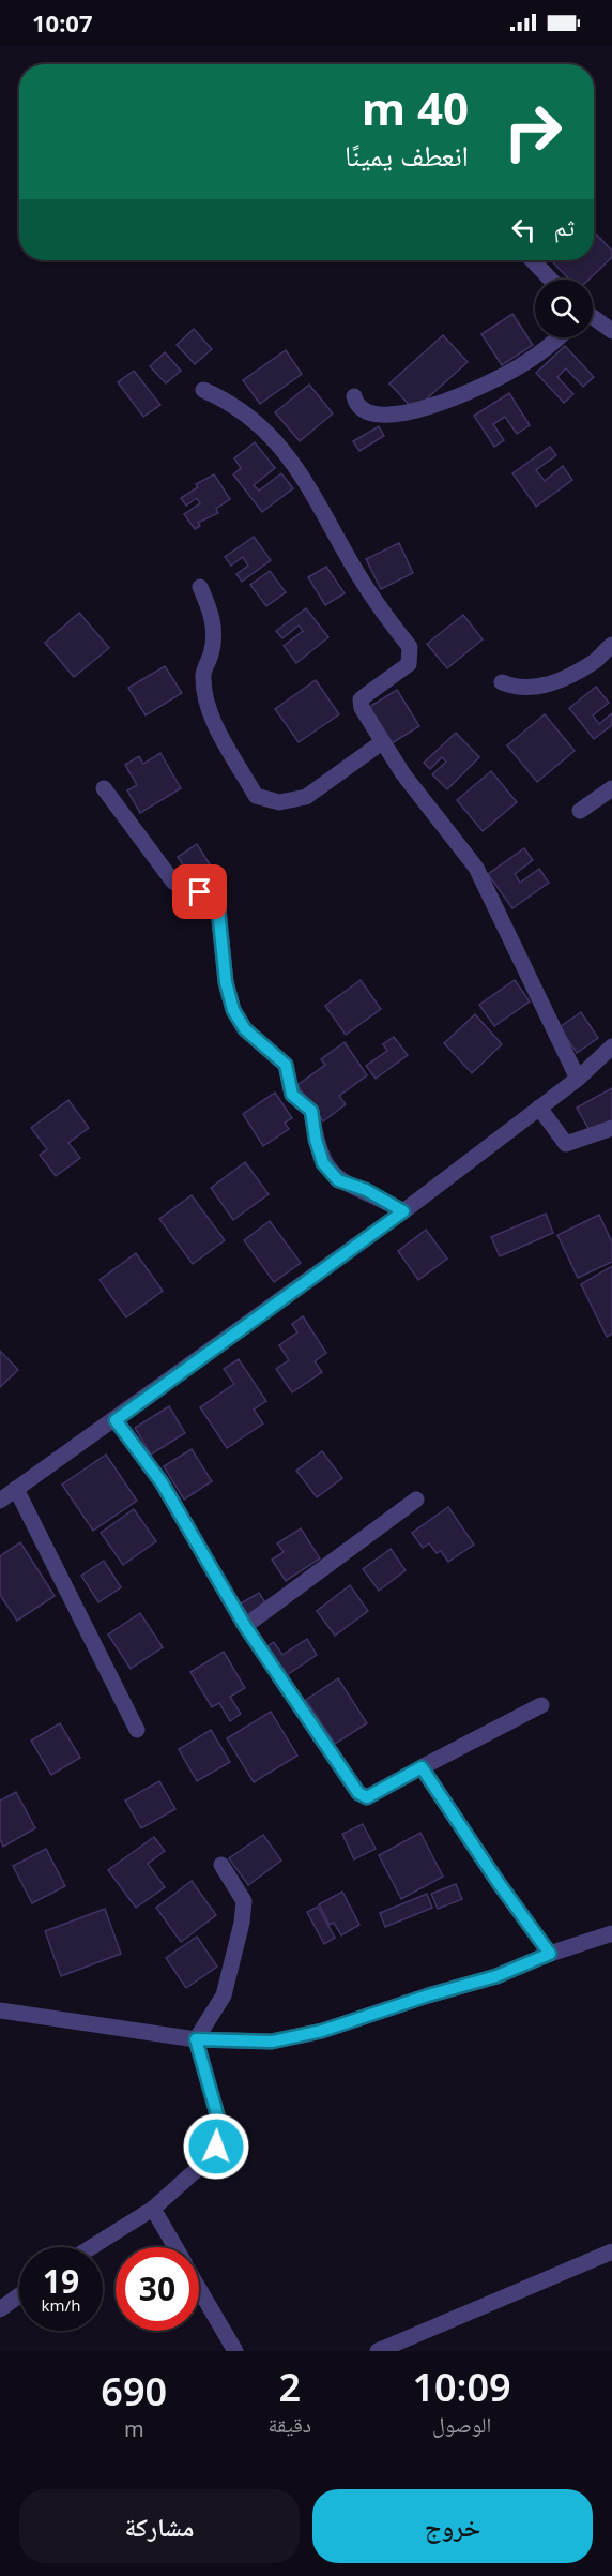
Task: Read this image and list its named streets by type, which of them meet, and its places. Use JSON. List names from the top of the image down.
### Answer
{
  "page": {
    "status": "10:07",
    "turn": ["40 m", "انعطف يمينًا"],
    "then": "ثم",
    "speed": "19 km/h",
    "limit": "30",
    "eta": [
      "10:09",
      "الوصول",
      "2",
      "دقيقة",
      "690",
      "m"
    ],
    "buttons": ["خروج", "مشاركة"]
  }
}
